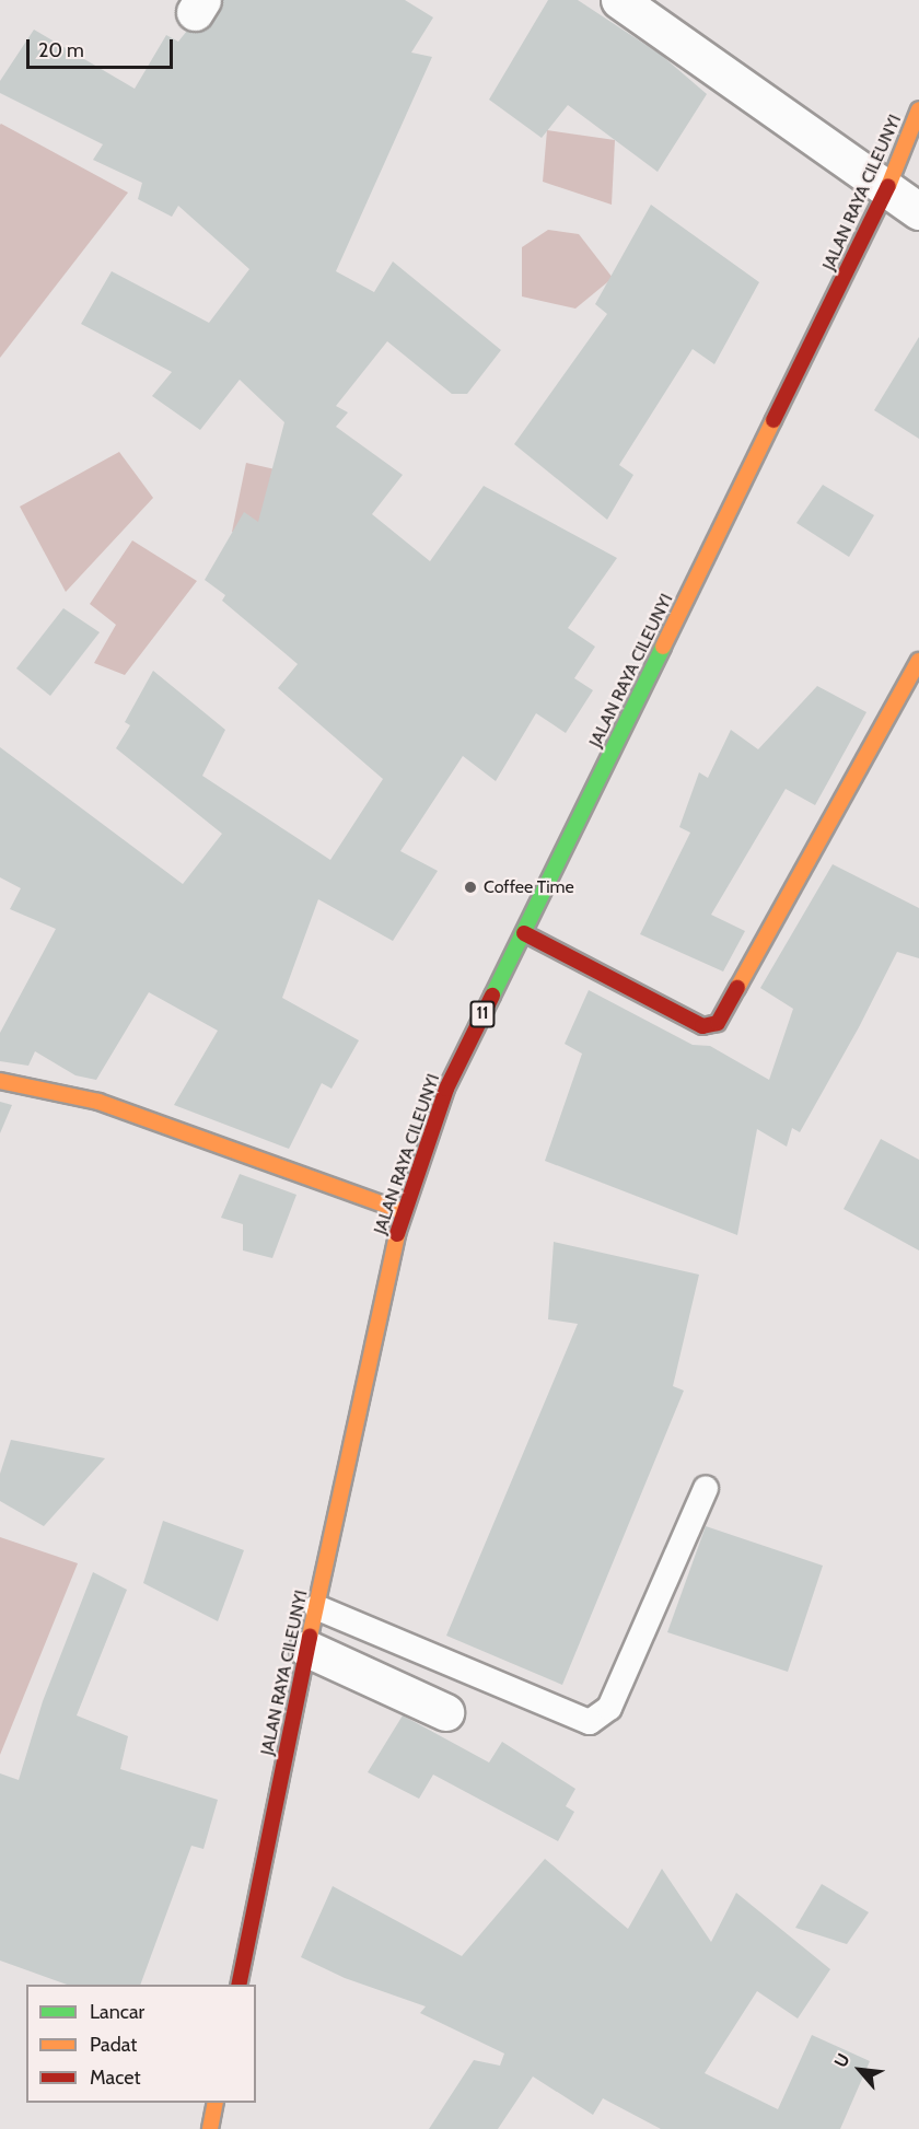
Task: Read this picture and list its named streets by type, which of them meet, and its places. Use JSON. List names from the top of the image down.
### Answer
{
  "streets": {
    "main road": ["JALAN RAYA CILEUNYI", "11"]
  },
  "places": ["Coffee Time"],
  "legend": ["Lancar", "Padat", "Macet"],
  "scale_bar": "20 m",
  "north": "top left"
}
